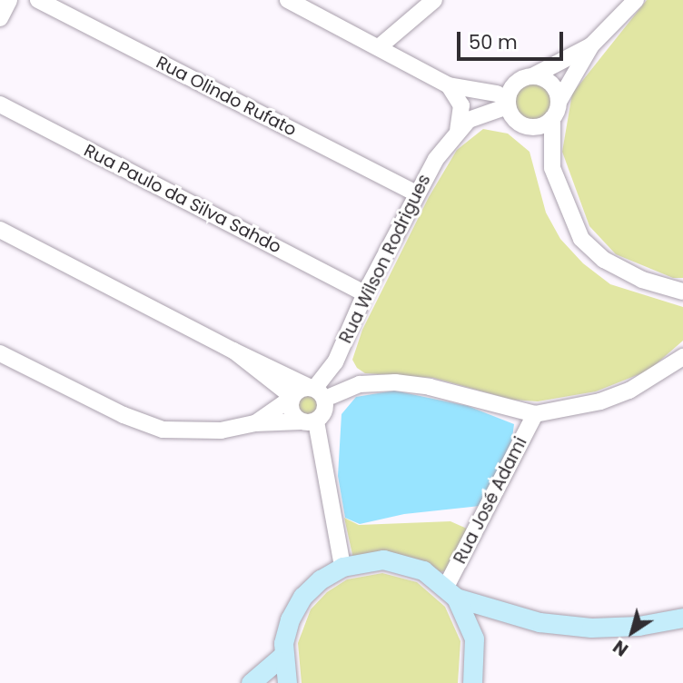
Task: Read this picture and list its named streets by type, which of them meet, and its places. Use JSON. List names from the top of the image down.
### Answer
{
  "streets": {
    "street": [
      "Rua Olindo Rufato",
      "Rua Paulo da Silva Sahdo",
      "Rua Wilson Rodrigues",
      "Rua José Adami"
    ]
  },
  "crossings": [
    ["Rua Olindo Rufato", "Rua Wilson Rodrigues"],
    ["Rua Paulo da Silva Sahdo", "Rua Wilson Rodrigues"]
  ],
  "scale_bar": "50 m",
  "north": "bottom left"
}
